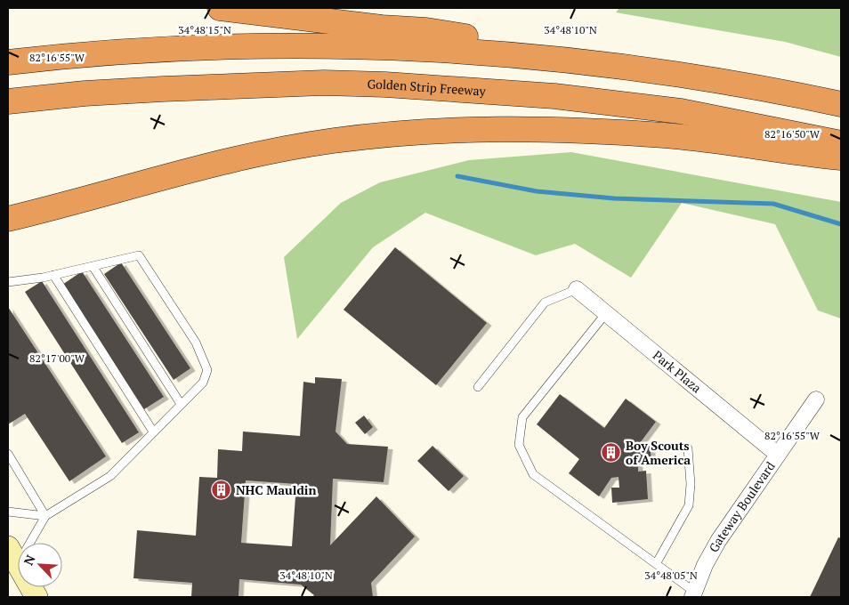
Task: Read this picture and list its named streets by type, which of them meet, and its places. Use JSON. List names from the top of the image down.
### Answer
{
  "streets": {
    "highway": ["Golden Strip Freeway"],
    "street": ["Park Plaza", "Gateway Boulevard"]
  },
  "crossings": [
    ["Park Plaza", "Gateway Boulevard"]
  ],
  "places": {
    "building": ["Boy Scouts of America", "NHC Mauldin"]
  },
  "north": "top left",
  "coordinates": [
    "34°48'15\"N",
    "34°48'10\"N",
    "82°16'55\"W",
    "82°16'50\"W",
    "82°17'00\"W",
    "34°48'05\"N"
  ]
}
